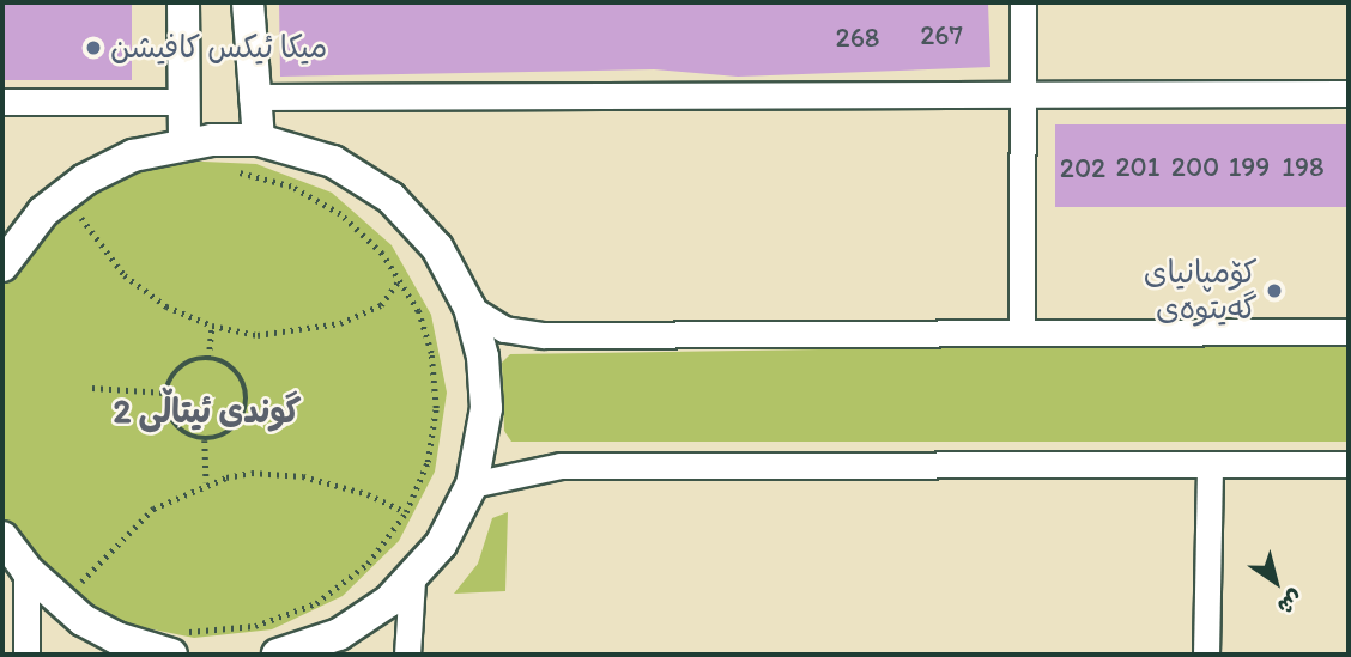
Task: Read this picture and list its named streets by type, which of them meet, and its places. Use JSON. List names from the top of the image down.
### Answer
{
  "districts": ["گوندی ئیتاڵی 2"],
  "places": ["میکا ئیکس کافیشن", "کۆمپانیای گەیتوەی"],
  "house_numbers": [
    "267",
    "268",
    "201",
    "200",
    "199",
    "198",
    "202"
  ],
  "north": "bottom right"
}
